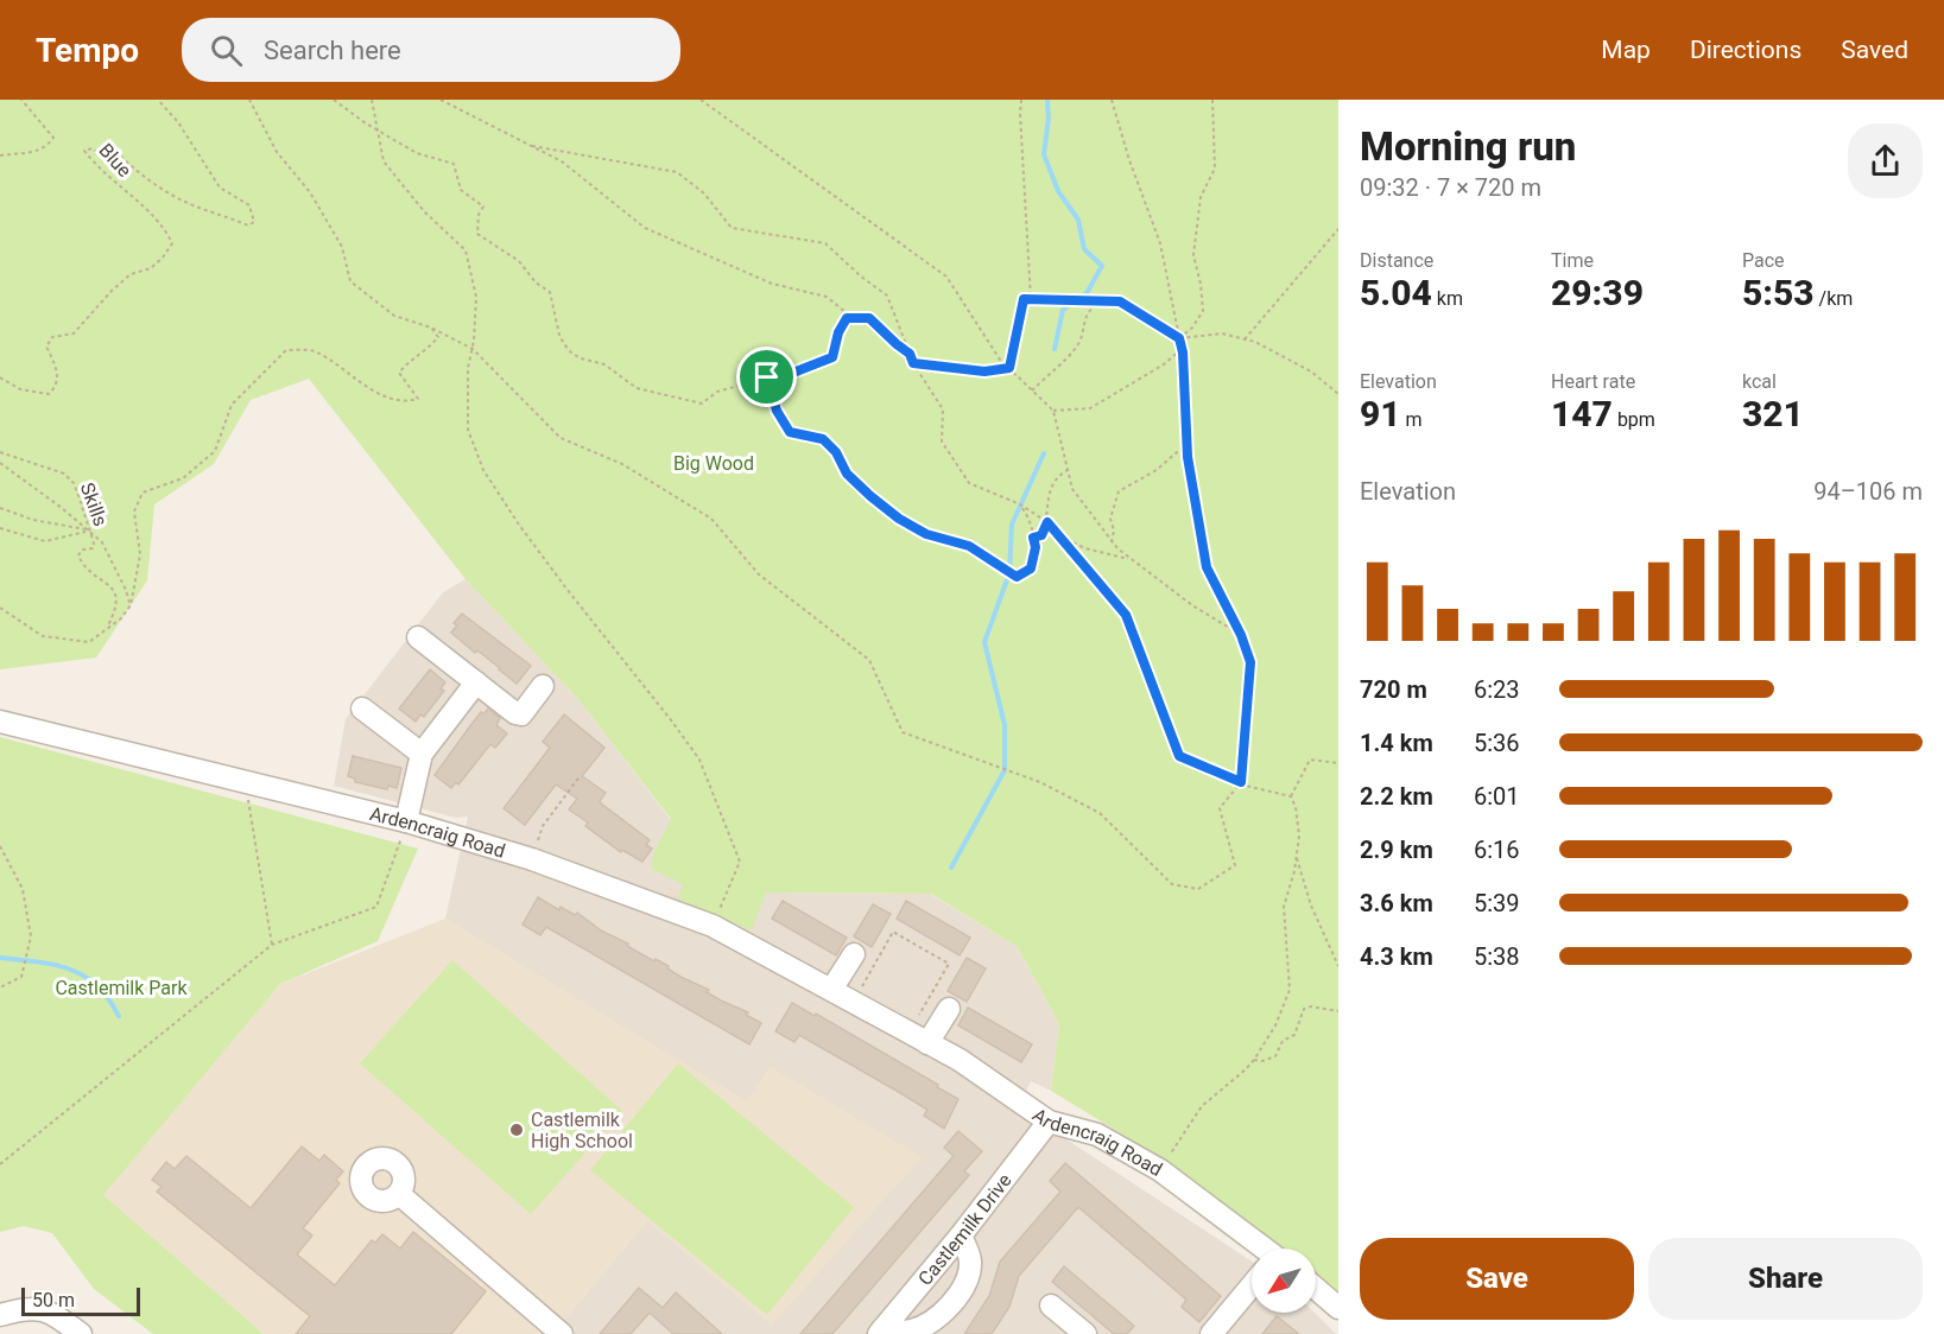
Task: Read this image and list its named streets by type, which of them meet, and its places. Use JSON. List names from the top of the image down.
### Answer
{
  "streets": {
    "street": ["Ardencraig Road", "Castlemilk Drive"],
    "path": ["Blue", "Skills"]
  },
  "crossings": [
    ["Ardencraig Road", "Castlemilk Drive"]
  ],
  "parks": ["Big Wood", "Castlemilk Park"],
  "places": ["Castlemilk High School"],
  "scale_bar": "50 m",
  "north": "bottom left",
  "page": {
    "header": "Tempo",
    "search": "Search here",
    "nav": ["Map", "Directions", "Saved"],
    "heading": ["Morning run", "09:32 · 7 × 720 m"],
    "stats": [
      ["Distance", "5.04 km"],
      ["Time", "29:39"],
      ["Pace", "5:53 /km"],
      ["Elevation", "91 m"],
      ["Heart rate", "147 bpm"],
      ["kcal", "321"]
    ],
    "chart": ["Elevation", "94–106 m"],
    "list": [
      {
        "name": "720 m",
        "note": "6:23"
      },
      {
        "name": "1.4 km",
        "note": "5:36"
      },
      {
        "name": "2.2 km",
        "note": "6:01"
      },
      {
        "name": "2.9 km",
        "note": "6:16"
      },
      {
        "name": "3.6 km",
        "note": "5:39"
      },
      {
        "name": "4.3 km",
        "note": "5:38"
      }
    ],
    "buttons": ["Save", "Share"],
    "scale": "50 m"
  }
}
